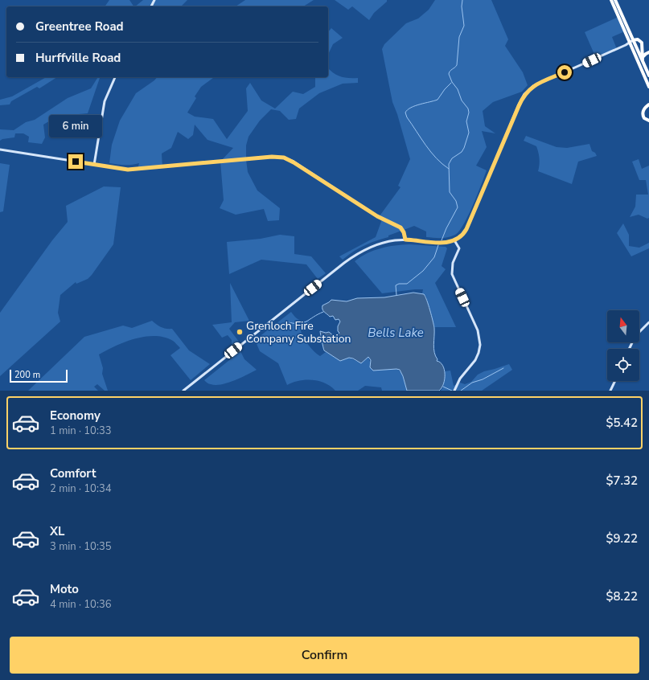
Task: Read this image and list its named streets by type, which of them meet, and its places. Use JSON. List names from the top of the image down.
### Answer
{
  "water": ["Bells Lake"],
  "places": ["Grenloch Fire Company Substation"],
  "scale_bar": "200 m",
  "north": "top",
  "page": {
    "banner": ["Greentree Road", "Hurffville Road"],
    "bubble": "6 min",
    "scale": "200 m",
    "list": [
      {
        "name": "Economy",
        "note": "1 min · 10:33",
        "value": "$5.42"
      },
      {
        "name": "Comfort",
        "note": "2 min · 10:34",
        "value": "$7.32"
      },
      {
        "name": "XL",
        "note": "3 min · 10:35",
        "value": "$9.22"
      },
      {
        "name": "Moto",
        "note": "4 min · 10:36",
        "value": "$8.22"
      }
    ],
    "buttons": "Confirm"
  }
}
